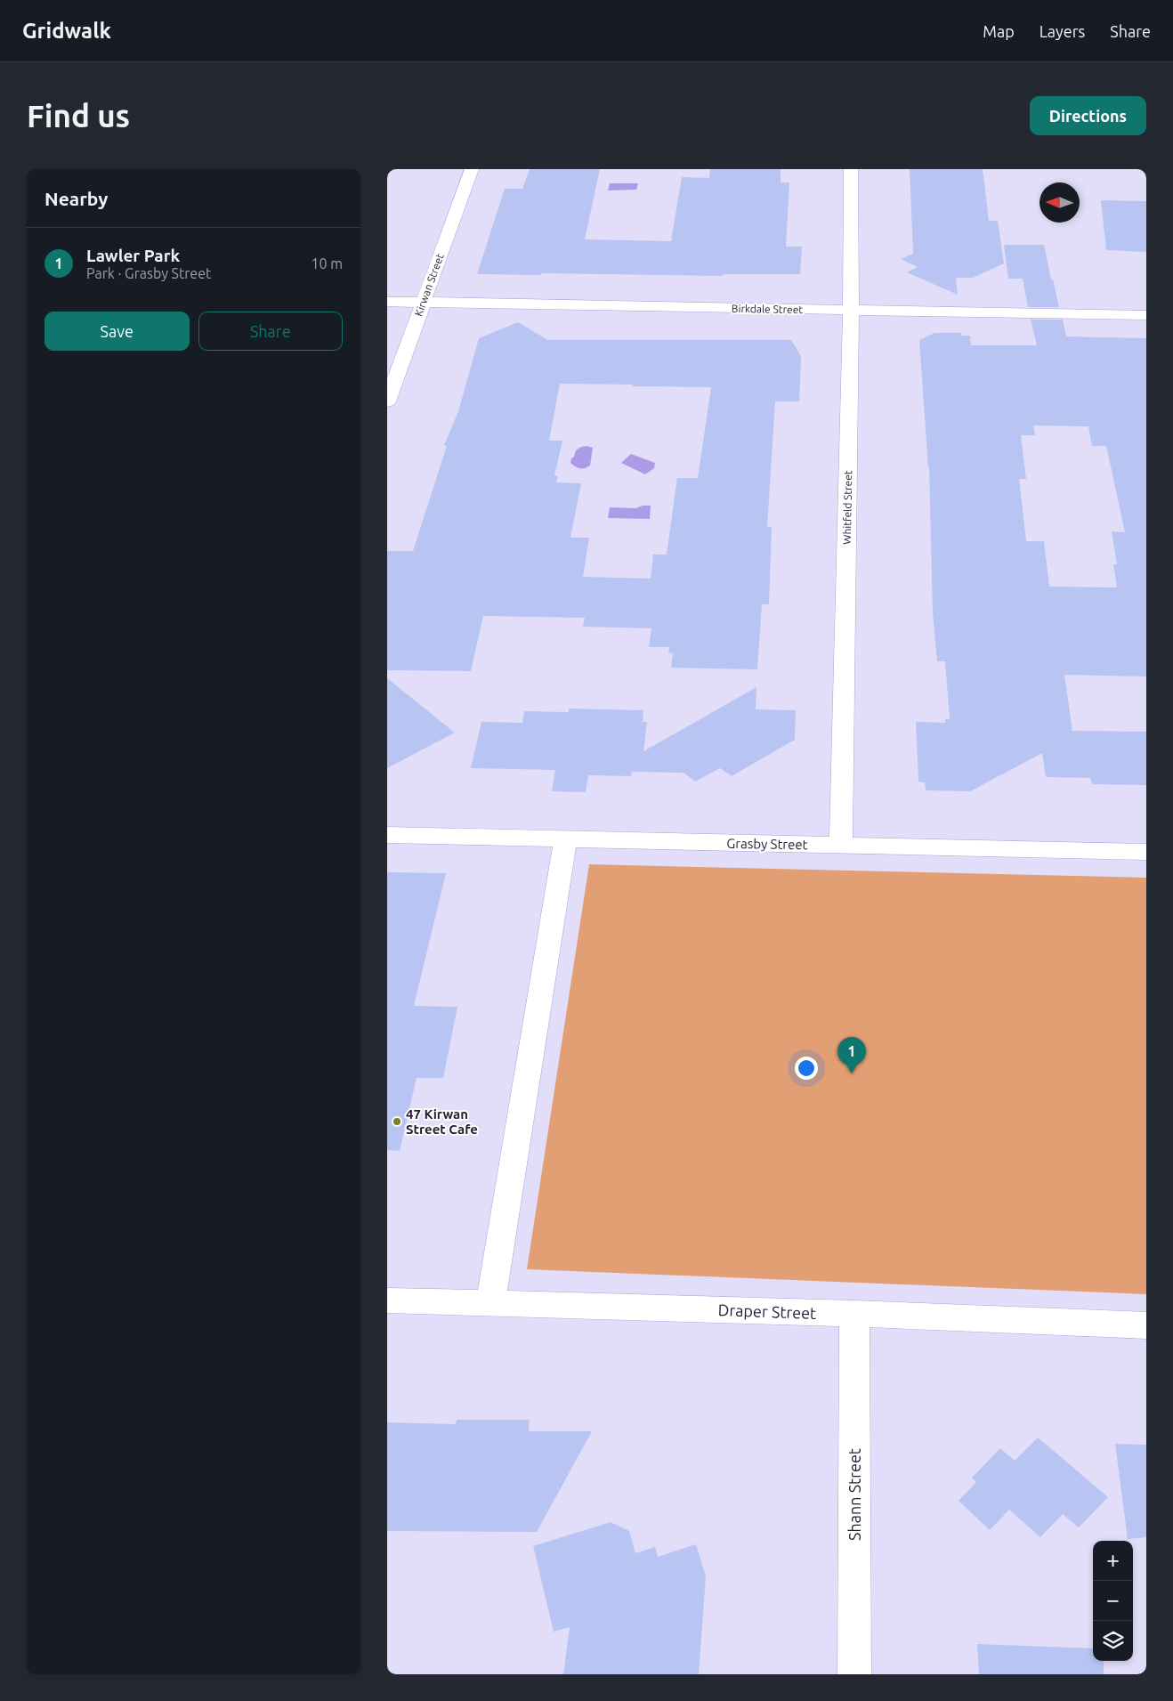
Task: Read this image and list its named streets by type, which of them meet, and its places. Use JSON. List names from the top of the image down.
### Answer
{
  "streets": {
    "street": [
      "Kirwan Street",
      "Birkdale Street",
      "Whitfeld Street",
      "Grasby Street",
      "Draper Street",
      "Shann Street"
    ]
  },
  "crossings": [
    ["Kirwan Street", "Birkdale Street"],
    ["Birkdale Street", "Whitfeld Street"],
    ["Whitfeld Street", "Grasby Street"],
    ["Draper Street", "Shann Street"]
  ],
  "places": ["47 Kirwan Street Cafe"],
  "north": "left",
  "page": {
    "header": "Gridwalk",
    "nav": ["Map", "Layers", "Share"],
    "buttons": [
      "Directions",
      ["Save", "Share"]
    ],
    "title": "Find us",
    "heading": "Nearby",
    "list": [
      {
        "mark": "1",
        "name": "Lawler Park",
        "note": "Park · Grasby Street",
        "value": "10 m"
      }
    ],
    "pins": "1",
    "map_buttons": ["+", "−"]
  }
}
